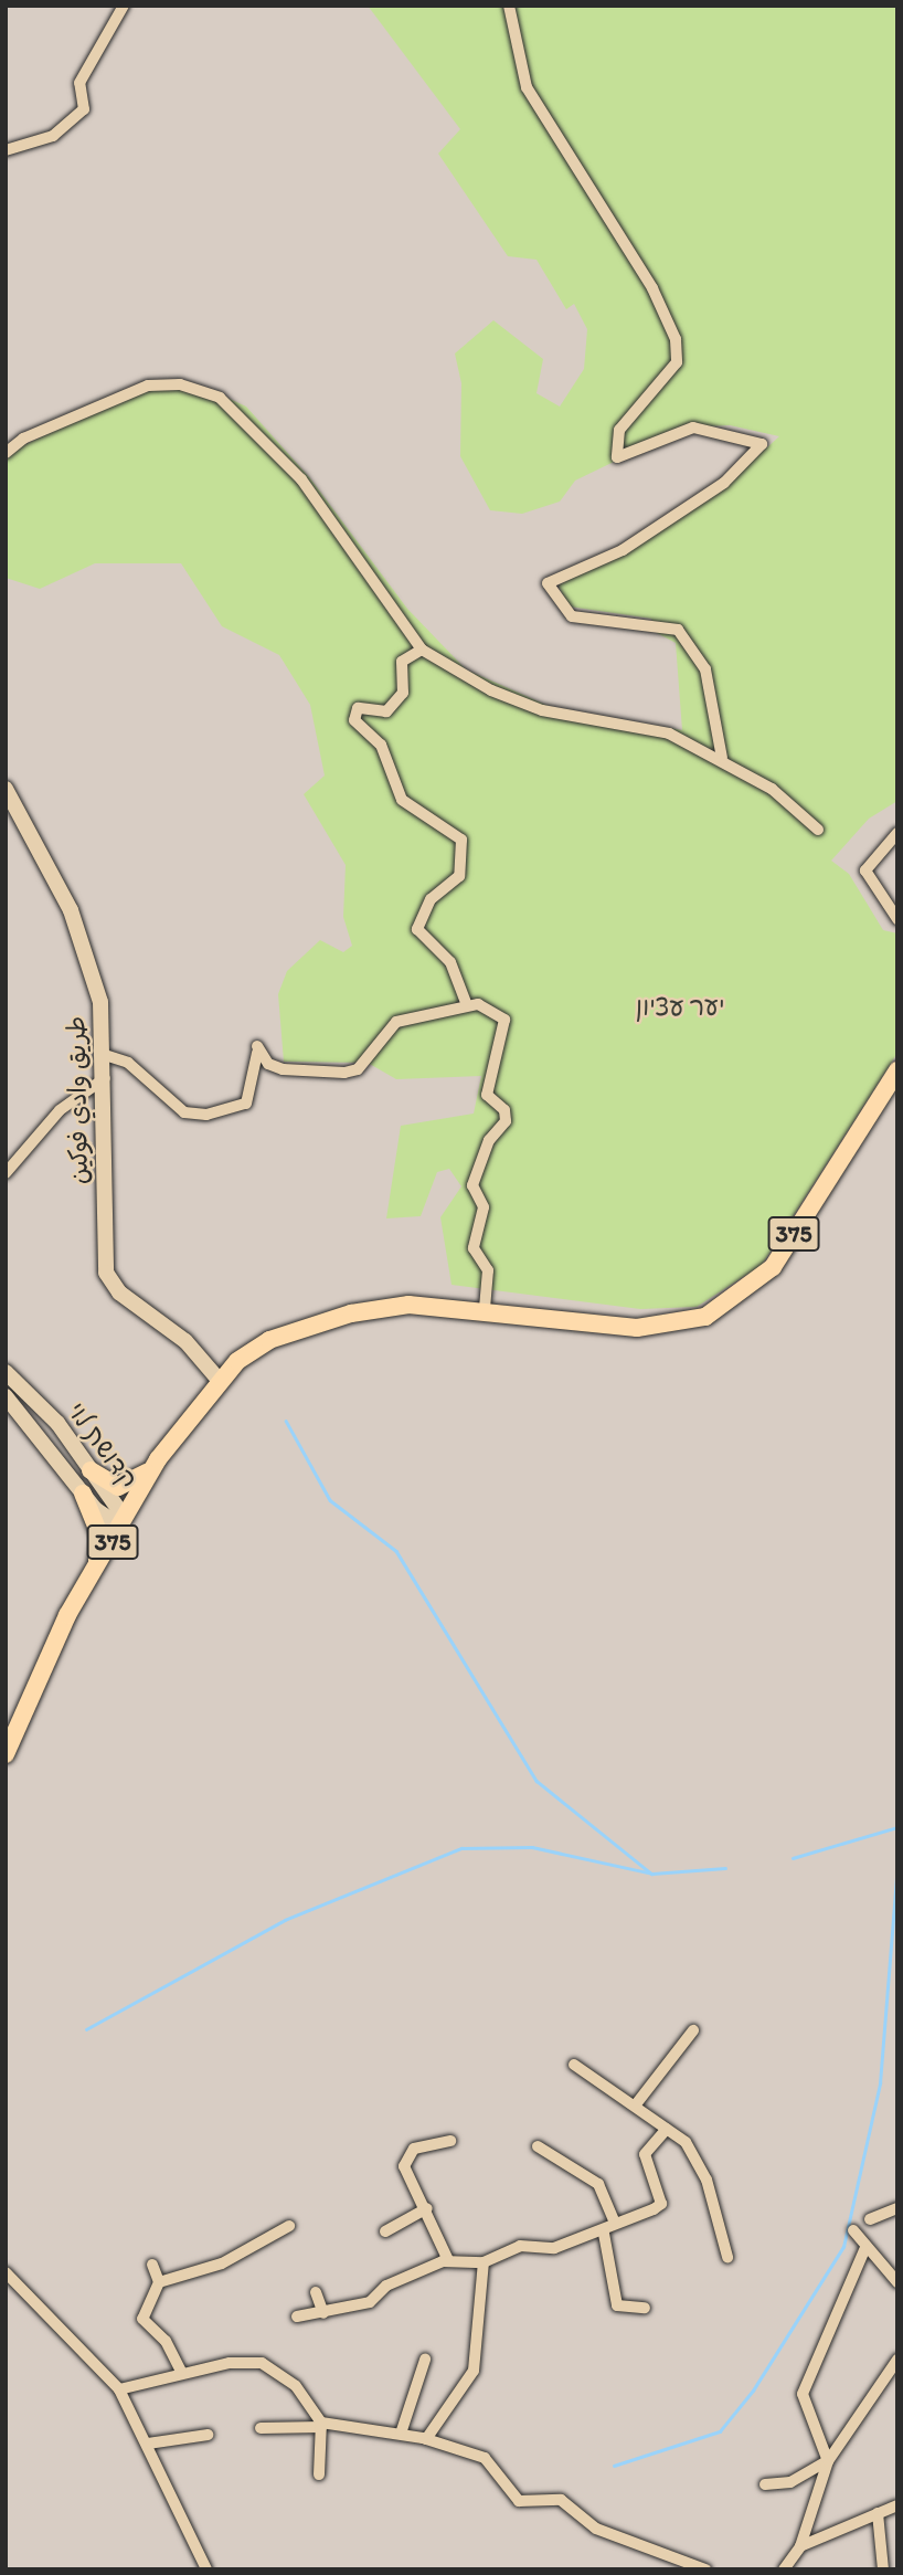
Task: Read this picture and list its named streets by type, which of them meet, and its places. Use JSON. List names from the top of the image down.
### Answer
{
  "streets": {
    "main road": ["375"],
    "street": ["طريق وادي فوکين", "קדושת לוי"]
  },
  "crossings": [
    ["طريق وادي فوکين", "375"],
    ["375", "קדושת לוי"]
  ],
  "parks": ["יער עציון"]
}
